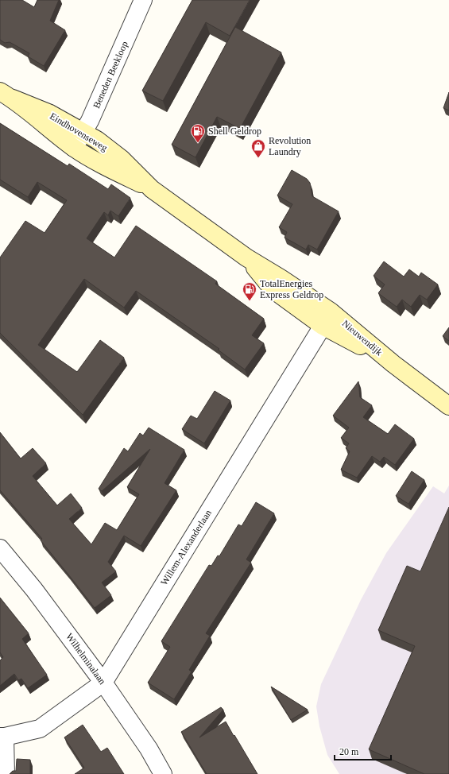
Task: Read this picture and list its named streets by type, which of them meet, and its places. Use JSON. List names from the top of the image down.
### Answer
{
  "streets": {
    "main road": ["Eindhovenseweg", "Nieuwendijk"],
    "street": ["Beneden Beekloop", "Willem-Alexanderlaan", "Wilhelminalaan"]
  },
  "crossings": [
    ["Beneden Beekloop", "Eindhovenseweg"],
    ["Eindhovenseweg", "Nieuwendijk"],
    ["Eindhovenseweg", "Willem-Alexanderlaan"],
    ["Nieuwendijk", "Willem-Alexanderlaan"],
    ["Willem-Alexanderlaan", "Wilhelminalaan"]
  ],
  "places": {
    "fuel station": ["Shell Geldrop", "TotalEnergies Express Geldrop"],
    "shop": ["Revolution Laundry"]
  },
  "scale_bar": "20 m"
}
